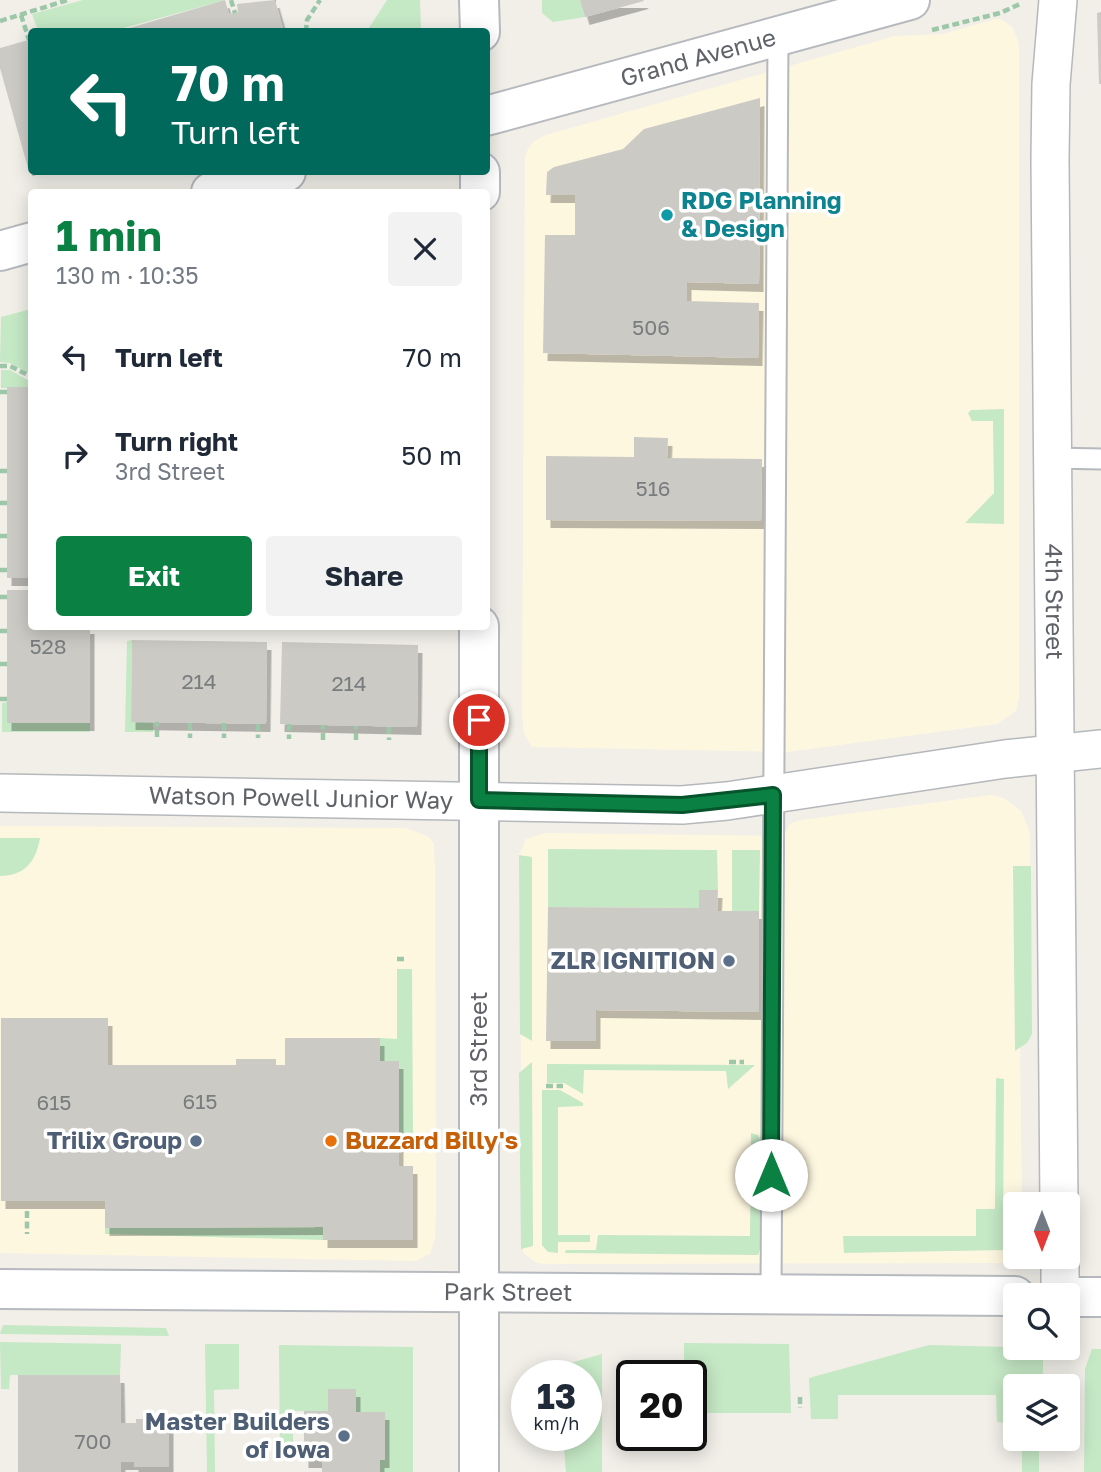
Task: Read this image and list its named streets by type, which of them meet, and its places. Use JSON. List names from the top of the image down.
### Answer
{
  "streets": {
    "main road": ["Grand Avenue", "3rd Street", "Park Street"],
    "street": ["4th Street", "Watson Powell Junior Way"]
  },
  "crossings": [
    ["4th Street", "Watson Powell Junior Way"],
    ["Watson Powell Junior Way", "3rd Street"],
    ["3rd Street", "Park Street"]
  ],
  "places": [
    "RDG Planning & Design",
    "ZLR IGNITION",
    "Trilix Group",
    "Buzzard Billy's",
    "Master Builders of Iowa"
  ],
  "house_numbers": [
    "506",
    "516",
    "528",
    "214",
    "214",
    "615",
    "615",
    "700"
  ],
  "north": "bottom",
  "page": {
    "turn": ["70 m", "Turn left"],
    "heading": ["1 min", "130 m · 10:35"],
    "list": [
      {
        "name": "Turn left",
        "value": "70 m"
      },
      {
        "name": "Turn right",
        "note": "3rd Street",
        "value": "50 m"
      }
    ],
    "buttons": ["Exit", "Share"],
    "speed": "13 km/h",
    "limit": "20"
  }
}
